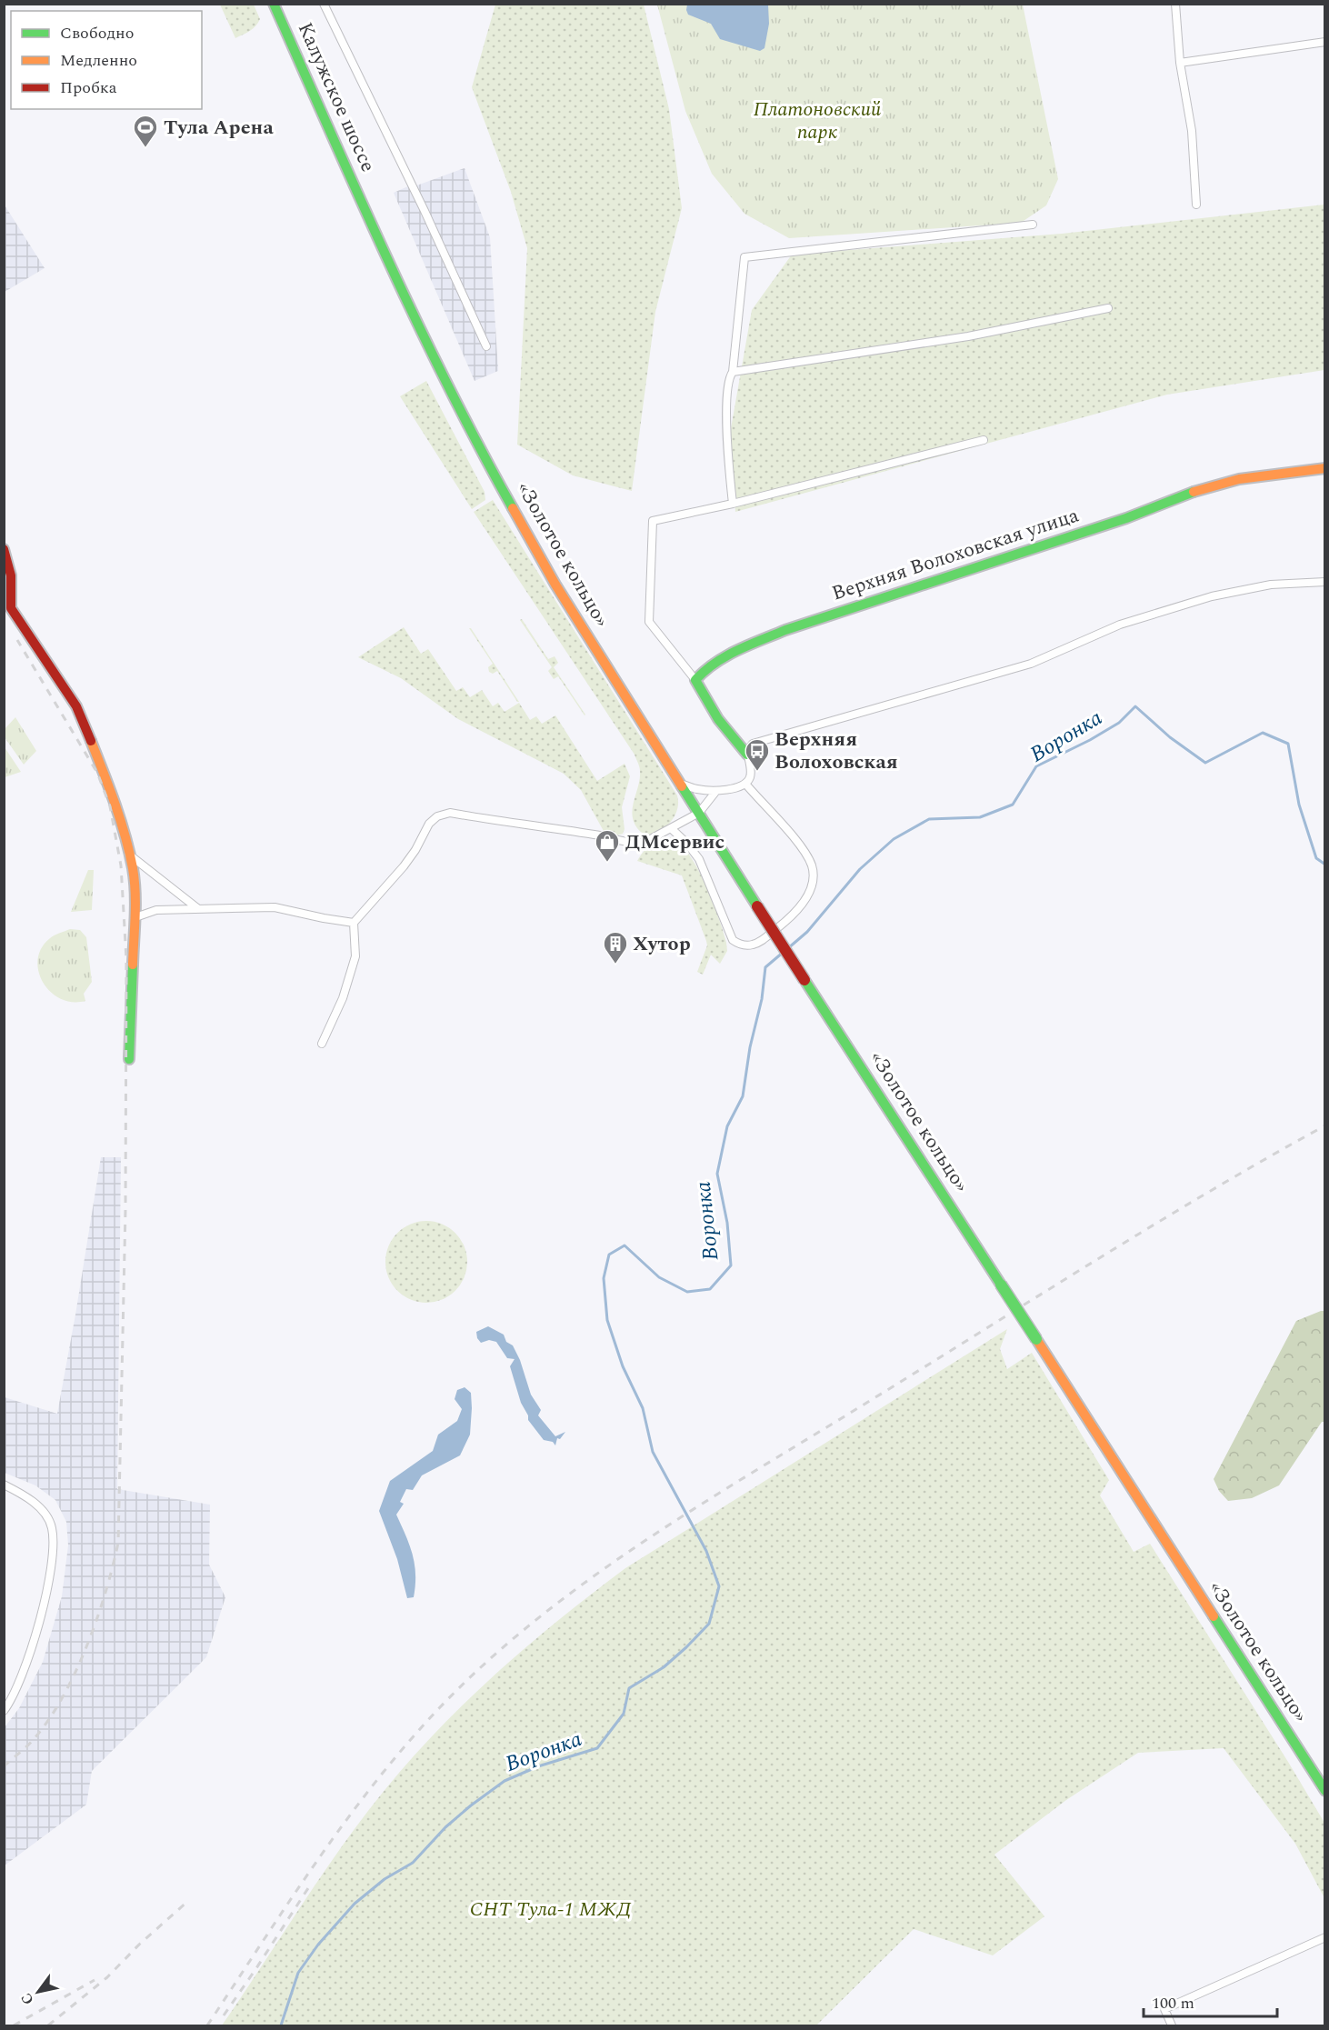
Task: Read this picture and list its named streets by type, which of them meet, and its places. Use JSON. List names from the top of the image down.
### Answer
{
  "streets": {
    "main road": ["Калужское шоссе", "«Золотое кольцо»", "Верхняя Волоховская улица"]
  },
  "crossings": [
    ["Калужское шоссе", "«Золотое кольцо»"]
  ],
  "water": ["Воронка"],
  "parks": ["Платоновский парк", "СНТ Тула-1 МЖД"],
  "places": {
    "sports": ["Тула Арена"],
    "bus stop": ["Верхняя Волоховская"],
    "shop": ["ДМсервис"],
    "building": ["Хутор"]
  },
  "legend": ["Свободно", "Медленно", "Пробка"],
  "scale_bar": "100 m",
  "north": "bottom left"
}
